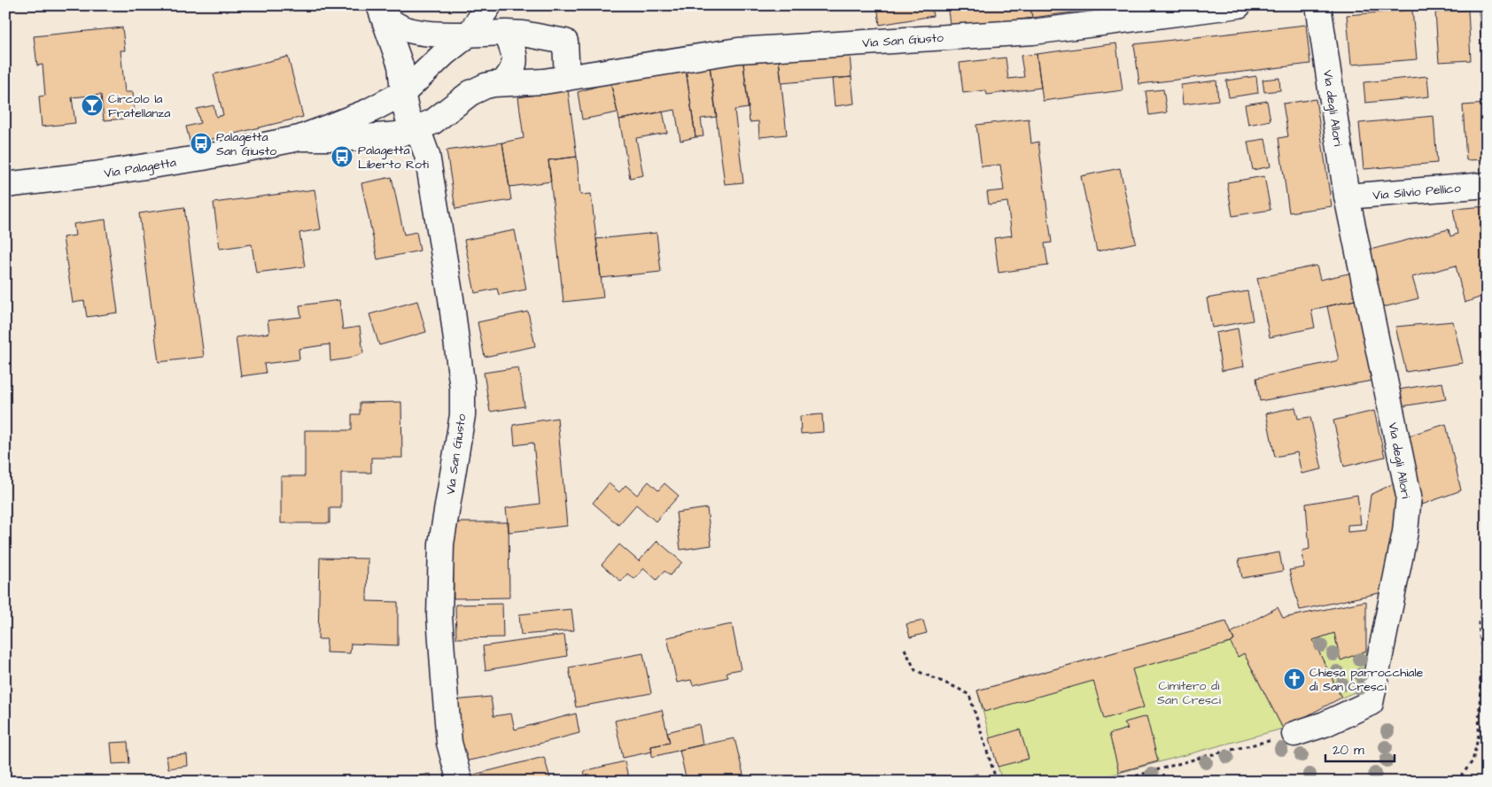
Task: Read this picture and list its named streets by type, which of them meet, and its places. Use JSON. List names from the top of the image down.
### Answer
{
  "streets": {
    "street": [
      "Via San Giusto",
      "Via degli Allori",
      "Via Palagetta",
      "Via Silvio Pellico"
    ]
  },
  "crossings": [
    ["Via San Giusto", "Via Palagetta"],
    ["Via degli Allori", "Via Silvio Pellico"]
  ],
  "parks": ["Cimitero di San Cresci"],
  "places": {
    "bar": ["Circolo la Fratellanza"],
    "bus stop": ["Palagetta San Giusto", "Palagetta Liberto Roti"],
    "church": ["Chiesa parrocchiale di San Cresci"]
  },
  "scale_bar": "20 m"
}
